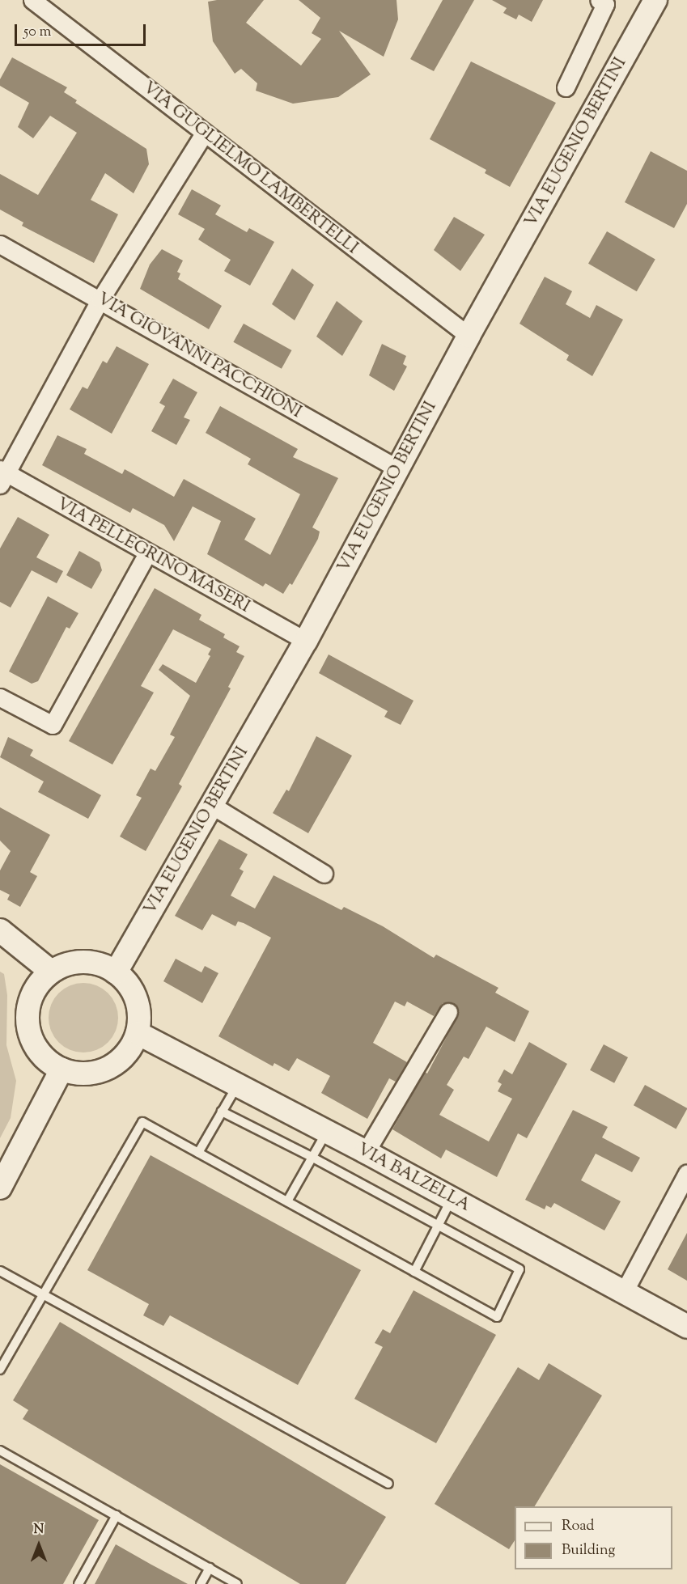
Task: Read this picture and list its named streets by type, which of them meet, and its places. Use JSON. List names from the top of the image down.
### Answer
{
  "streets": {
    "street": [
      "VIA EUGENIO BERTINI",
      "VIA GUGLIELMO LAMBERTELLI",
      "VIA GIOVANNI PACCHIONI",
      "VIA PELLEGRINO MASERI",
      "VIA BALZELLA"
    ]
  },
  "crossings": [
    ["VIA EUGENIO BERTINI", "VIA GUGLIELMO LAMBERTELLI"],
    ["VIA EUGENIO BERTINI", "VIA GIOVANNI PACCHIONI"],
    ["VIA EUGENIO BERTINI", "VIA PELLEGRINO MASERI"],
    ["VIA EUGENIO BERTINI", "VIA BALZELLA"]
  ],
  "legend": ["Road", "Building"],
  "scale_bar": "50 m",
  "north": "top"
}
